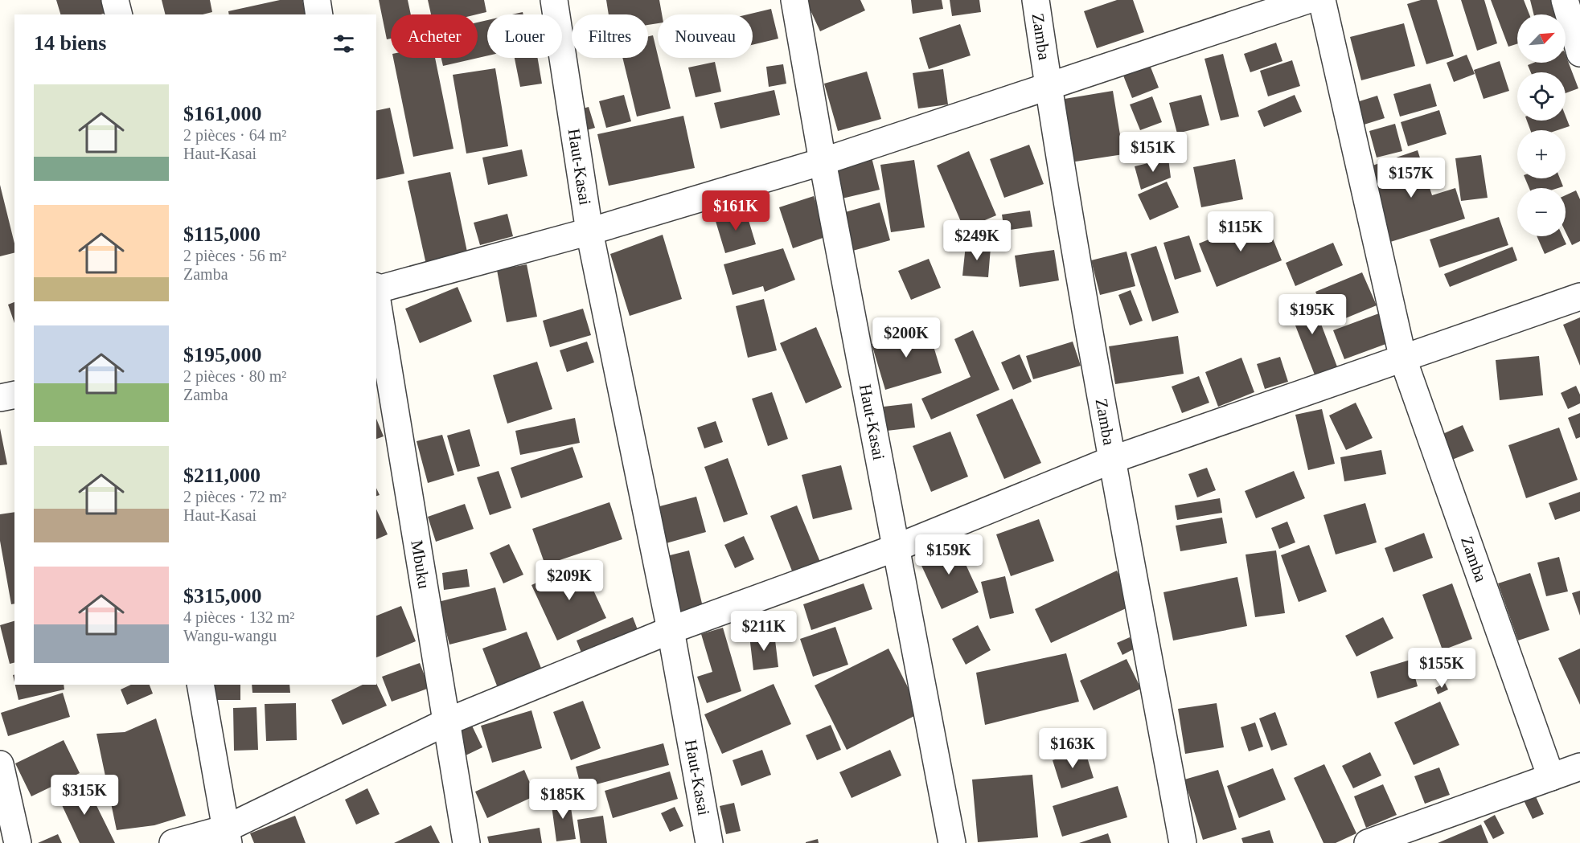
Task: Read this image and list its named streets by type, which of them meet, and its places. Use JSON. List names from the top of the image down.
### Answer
{
  "streets": {
    "street": ["Zamba", "Haut-Kasai", "Mbuku"]
  },
  "north": "top right",
  "page": {
    "map_buttons": ["+", "−"],
    "chip": [
      "Acheter",
      "Louer",
      "Filtres",
      "Nouveau"
    ],
    "heading": "14 biens",
    "list": [
      {
        "name": "$161,000",
        "note": "2 pièces · 64 m² · Haut-Kasai"
      },
      {
        "name": "$115,000",
        "note": "2 pièces · 56 m² · Zamba"
      },
      {
        "name": "$195,000",
        "note": "2 pièces · 80 m² · Zamba"
      },
      {
        "name": "$211,000",
        "note": "2 pièces · 72 m² · Haut-Kasai"
      },
      {
        "name": "$315,000",
        "note": "4 pièces · 132 m² · Wangu-wangu"
      }
    ],
    "price": [
      "$151K",
      "$157K",
      "$161K",
      "$115K",
      "$249K",
      "$195K",
      "$200K",
      "$159K",
      "$209K",
      "$211K",
      "$155K",
      "$163K",
      "$315K",
      "$185K"
    ]
  }
}
